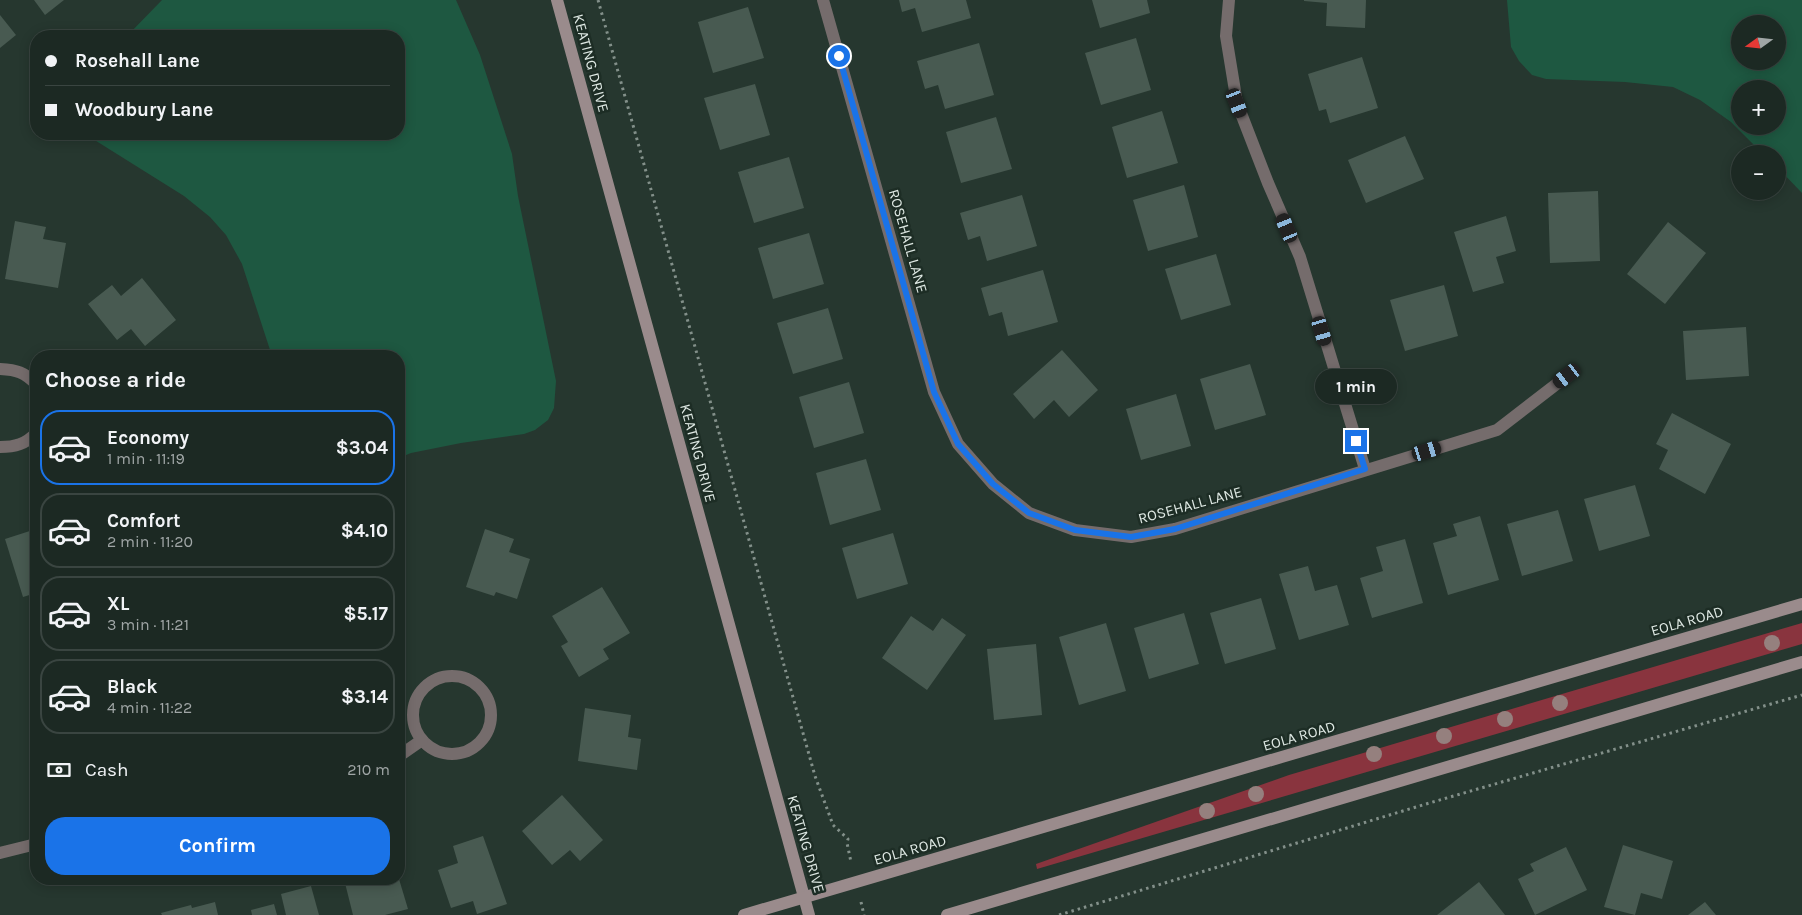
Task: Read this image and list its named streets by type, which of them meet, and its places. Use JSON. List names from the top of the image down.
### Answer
{
  "streets": {
    "street": ["KEATING DRIVE", "ROSEHALL LANE", "EOLA ROAD"]
  },
  "crossings": [
    ["KEATING DRIVE", "EOLA ROAD"]
  ],
  "north": "left",
  "page": {
    "map_buttons": ["+", "−"],
    "banner": ["Rosehall Lane", "Woodbury Lane"],
    "heading": "Choose a ride",
    "bubble": "1 min",
    "list": [
      {
        "name": "Economy",
        "note": "1 min · 11:19",
        "value": "$3.04"
      },
      {
        "name": "Comfort",
        "note": "2 min · 11:20",
        "value": "$4.10"
      },
      {
        "name": "XL",
        "note": "3 min · 11:21",
        "value": "$5.17"
      },
      {
        "name": "Black",
        "note": "4 min · 11:22",
        "value": "$3.14"
      }
    ],
    "pay": ["Cash", "210 m"],
    "buttons": "Confirm"
  }
}
